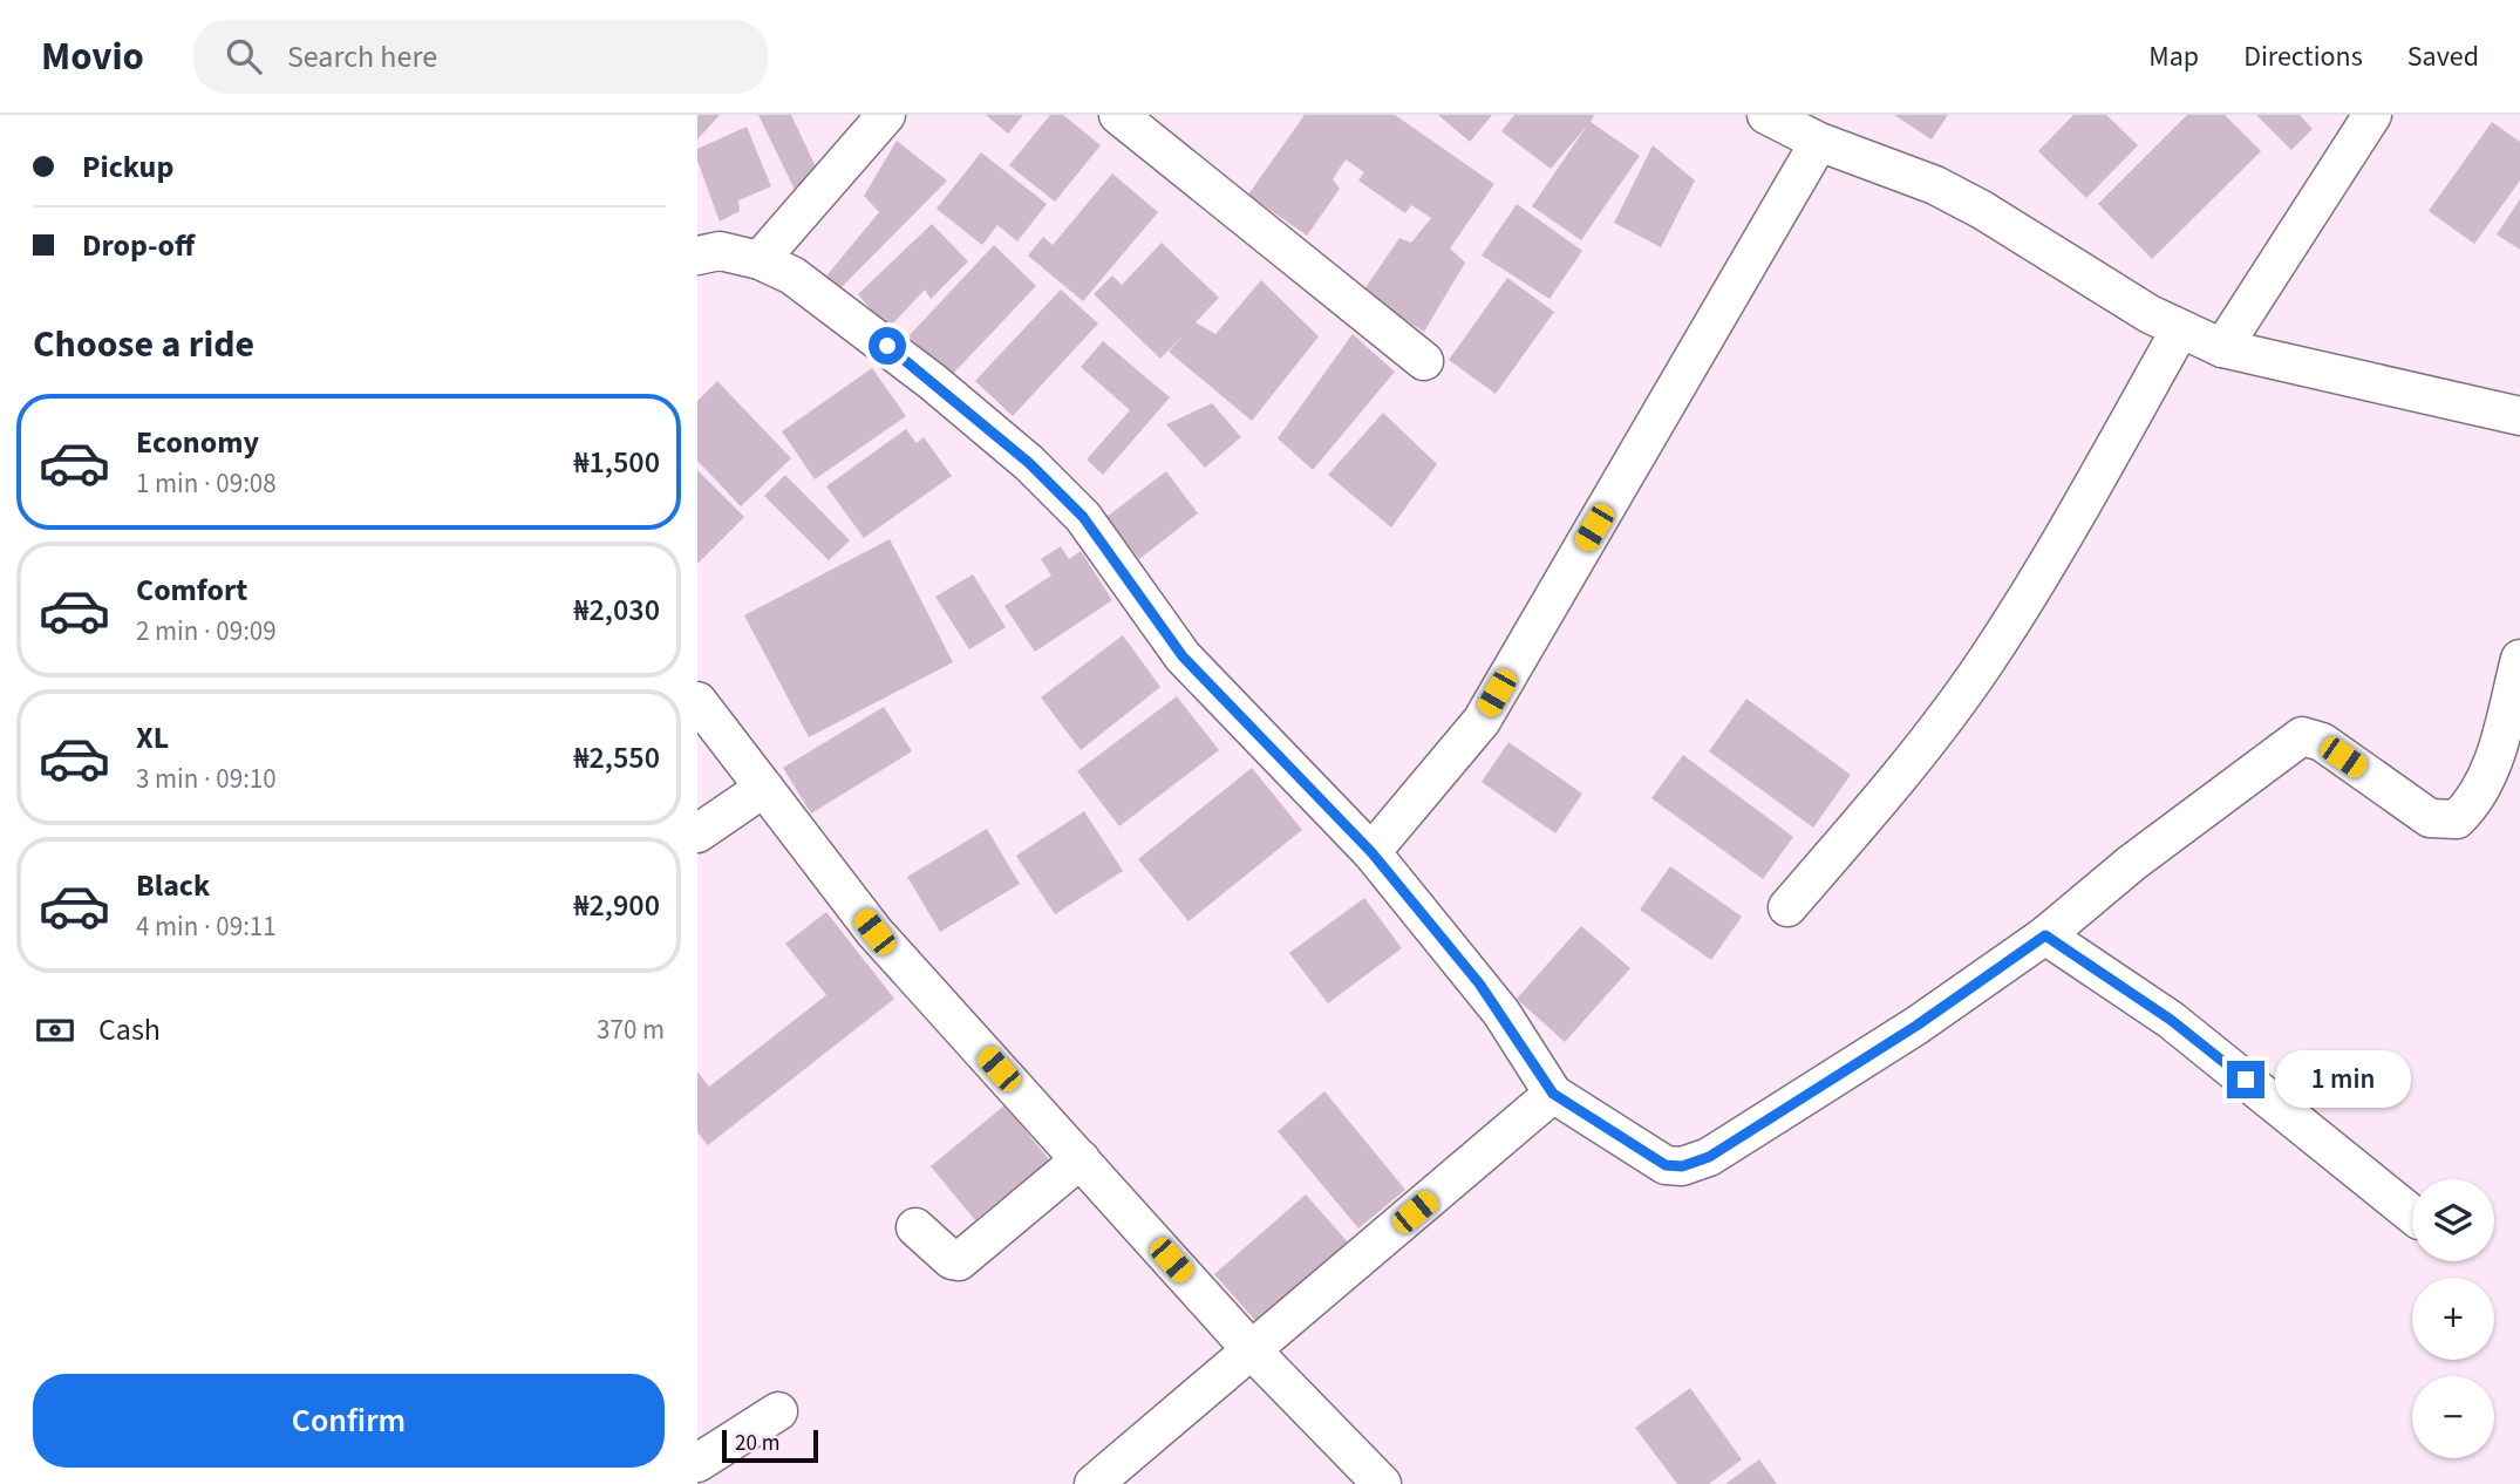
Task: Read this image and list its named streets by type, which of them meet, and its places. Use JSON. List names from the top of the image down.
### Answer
{
  "scale_bar": "20 m",
  "page": {
    "header": "Movio",
    "search": "Search here",
    "nav": ["Map", "Directions", "Saved"],
    "banner": ["Pickup", "Drop-off"],
    "heading": "Choose a ride",
    "list": [
      {
        "name": "Economy",
        "note": "1 min · 09:08",
        "value": "₦1,500"
      },
      {
        "name": "Comfort",
        "note": "2 min · 09:09",
        "value": "₦2,030"
      },
      {
        "name": "XL",
        "note": "3 min · 09:10",
        "value": "₦2,550"
      },
      {
        "name": "Black",
        "note": "4 min · 09:11",
        "value": "₦2,900"
      }
    ],
    "pay": ["Cash", "370 m"],
    "bubble": "1 min",
    "map_buttons": ["+", "−"],
    "buttons": "Confirm",
    "scale": "20 m"
  }
}
